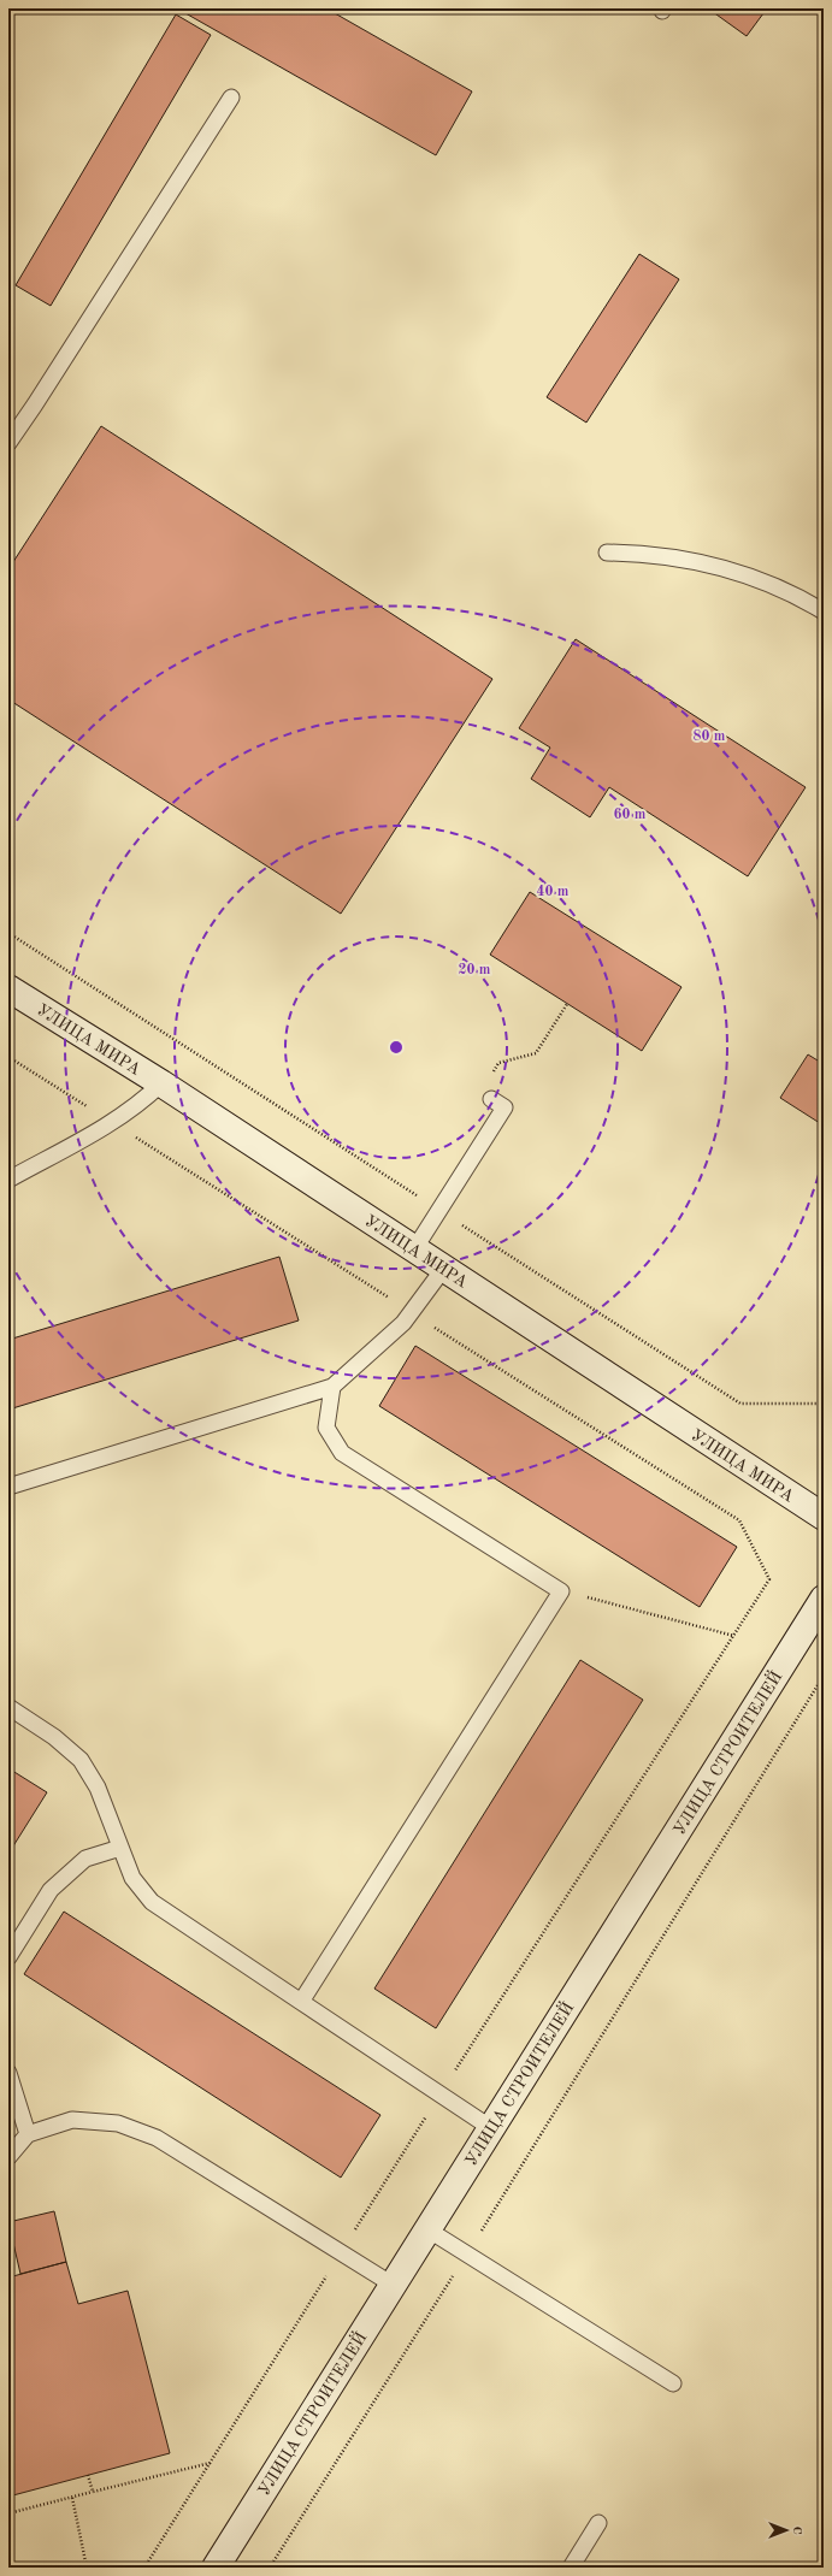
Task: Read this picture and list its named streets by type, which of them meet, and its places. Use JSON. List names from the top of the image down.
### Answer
{
  "streets": {
    "main road": ["УЛИЦА МИРА", "УЛИЦА СТРОИТЕЛЕЙ"]
  },
  "north": "right",
  "rings": [
    "80 m",
    "60 m",
    "40 m",
    "20 m"
  ]
}
